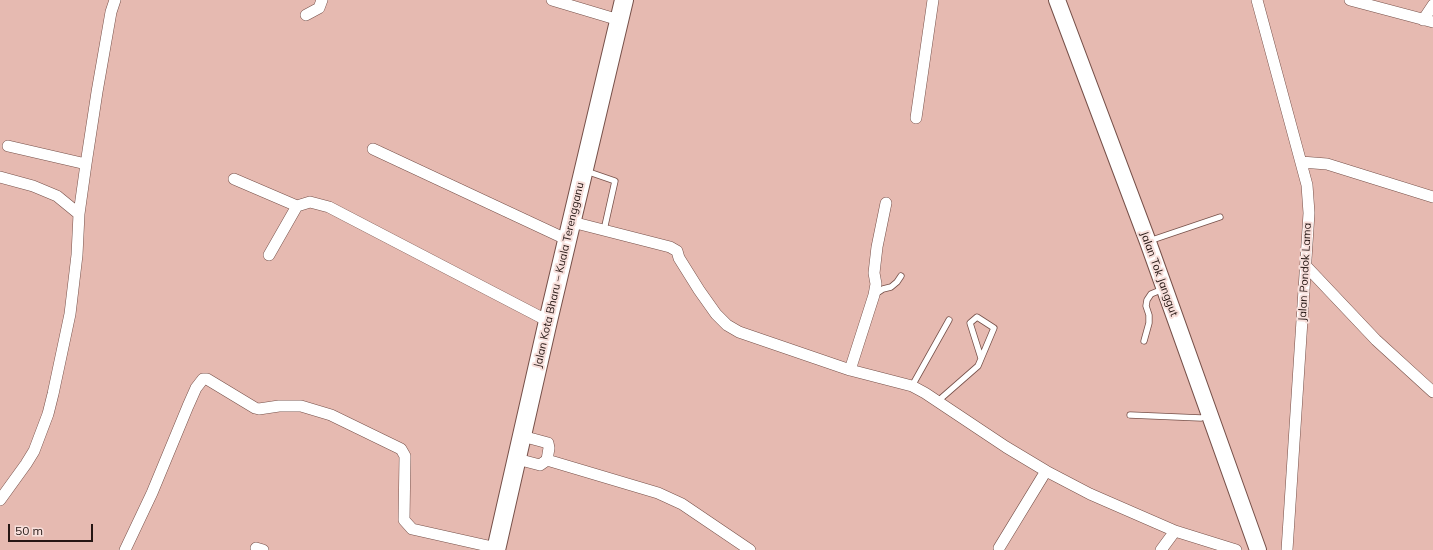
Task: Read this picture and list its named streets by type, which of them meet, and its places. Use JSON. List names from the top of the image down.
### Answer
{
  "streets": {
    "main road": ["Jalan Tok Janggut", "Jalan Kota Bharu – Kuala Terengganu"],
    "street": ["Jalan Pondok Lama"]
  },
  "scale_bar": "50 m"
}
